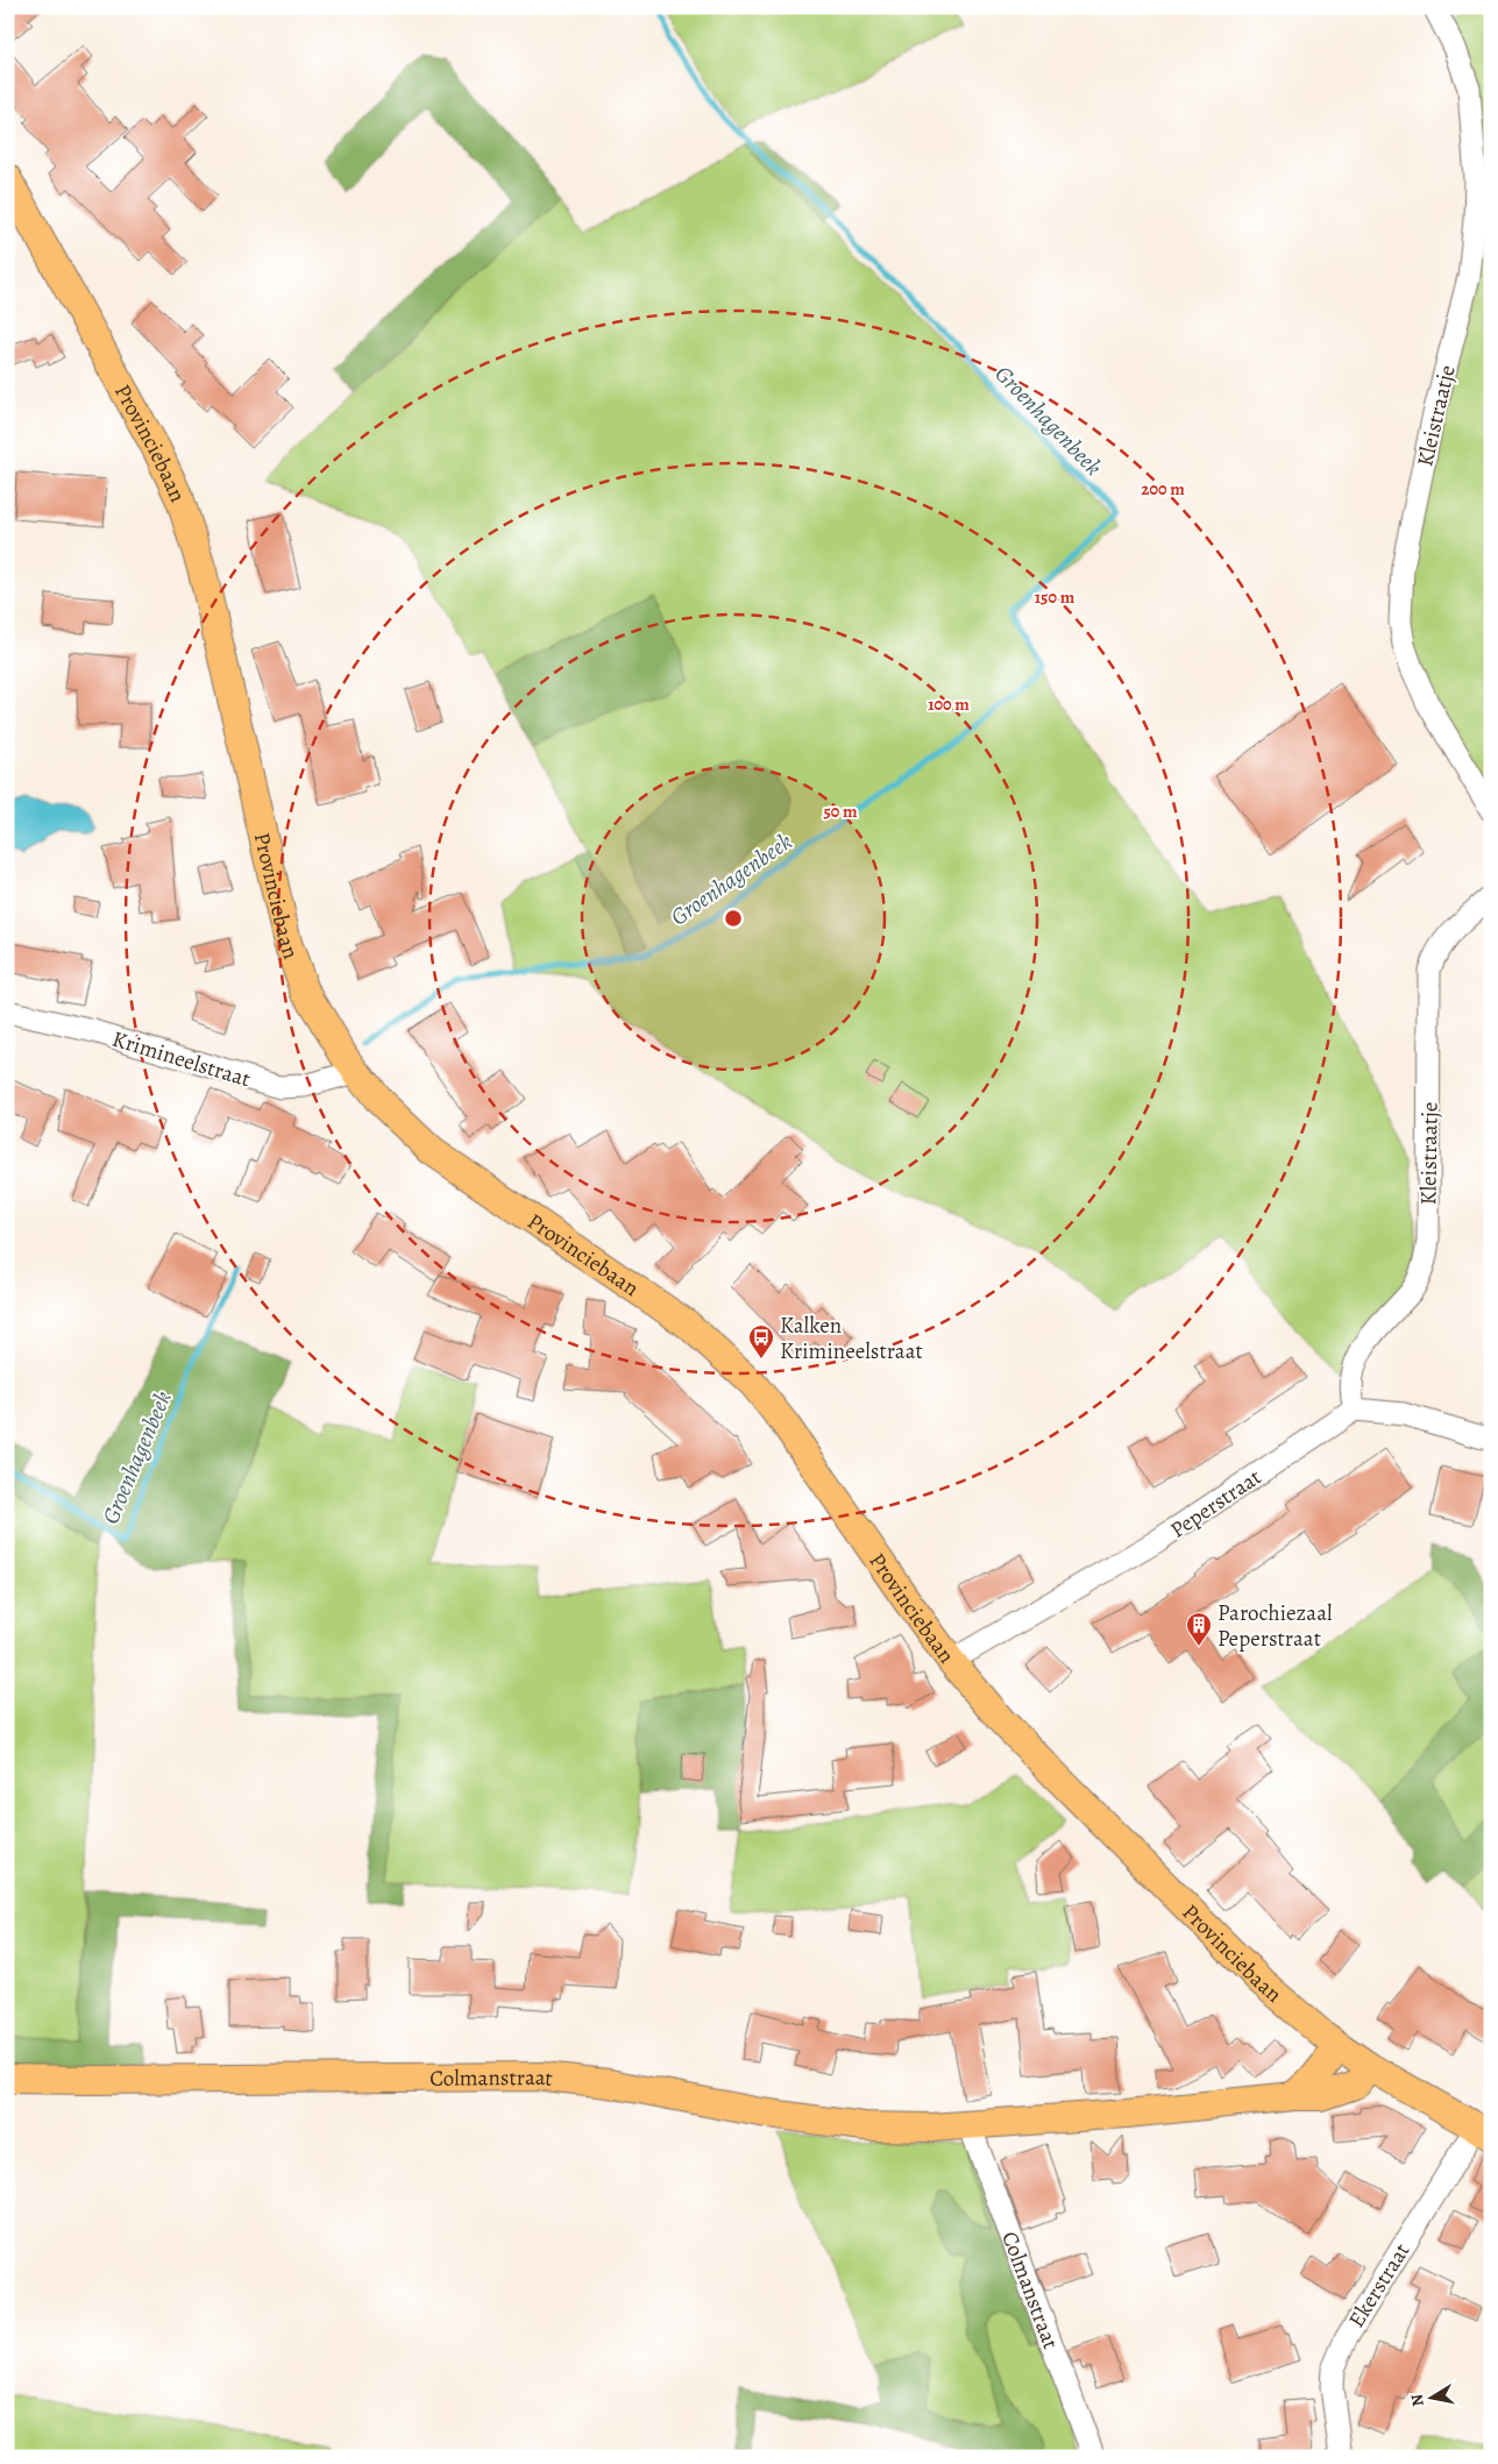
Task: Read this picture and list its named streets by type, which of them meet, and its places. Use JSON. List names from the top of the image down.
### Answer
{
  "streets": {
    "main road": ["Provinciebaan", "Colmanstraat"],
    "street": [
      "Kleistraatje",
      "Krimineelstraat",
      "Peperstraat",
      "Ekerstraat"
    ]
  },
  "crossings": [
    ["Kleistraatje", "Peperstraat"],
    ["Provinciebaan", "Krimineelstraat"],
    ["Provinciebaan", "Peperstraat"],
    ["Provinciebaan", "Colmanstraat"],
    ["Provinciebaan", "Ekerstraat"]
  ],
  "water": ["Groenhagenbeek"],
  "places": {
    "bus stop": ["Kalken Krimineelstraat"],
    "building": ["Parochiezaal Peperstraat"]
  },
  "north": "left",
  "rings": [
    "200 m",
    "150 m",
    "100 m",
    "50 m"
  ]
}
